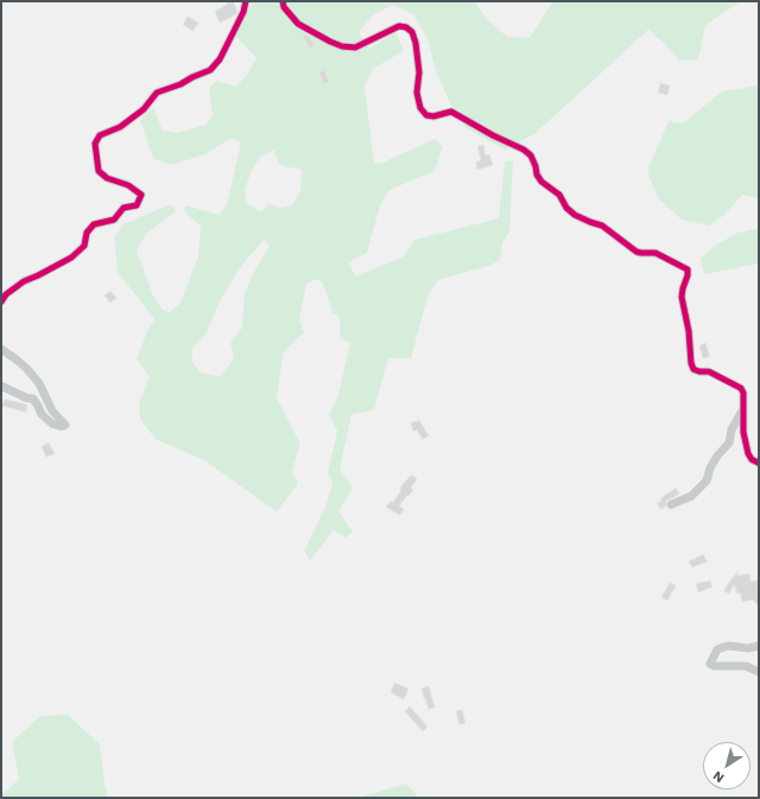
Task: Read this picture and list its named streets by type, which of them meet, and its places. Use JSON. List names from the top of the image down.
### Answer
{
  "north": "bottom left"
}
